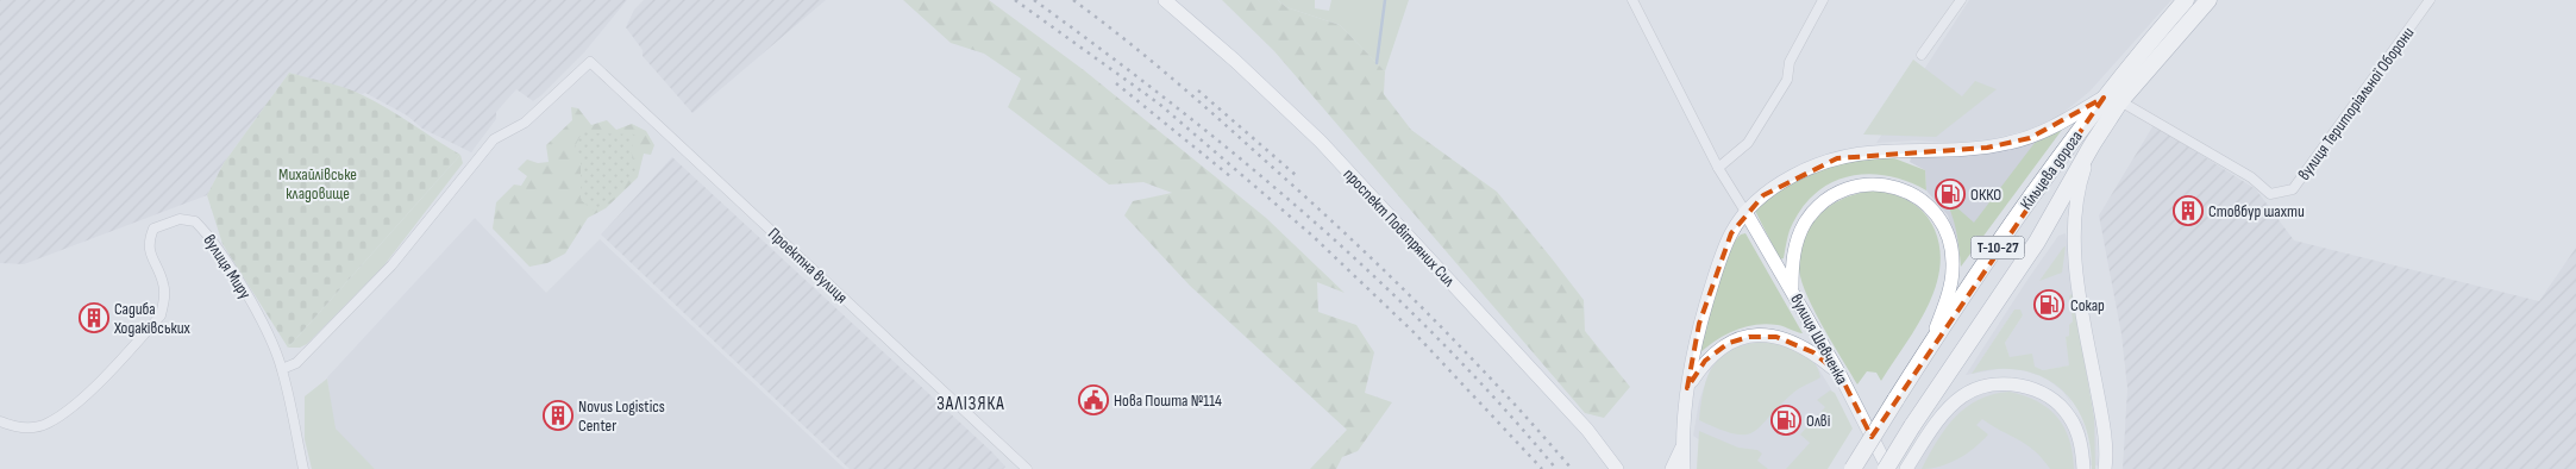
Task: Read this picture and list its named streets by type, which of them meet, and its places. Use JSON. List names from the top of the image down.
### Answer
{
  "streets": {
    "highway": ["Кільцева дорога", "Т-10-27"],
    "main road": ["проспект Повітряних Сил", "вулиця Шевченка"],
    "street": ["вулиця Територіальної Оборони", "Проектна вулиця", "вулиця Миру"]
  },
  "crossings": [
    ["вулиця Територіальної Оборони", "Кільцева дорога"],
    ["Кільцева дорога", "вулиця Шевченка"],
    ["Проектна вулиця", "вулиця Миру"]
  ],
  "districts": ["ЗАЛІЗЯКА"],
  "parks": ["Михайлівське кладовище"],
  "places": {
    "fuel station": ["ОККО", "Сокар", "Олві"],
    "building": ["Стовбур шахти", "Садиба Ходаківських", "Novus Logistics Center"],
    "public building": ["Нова Пошта №114"]
  }
}
